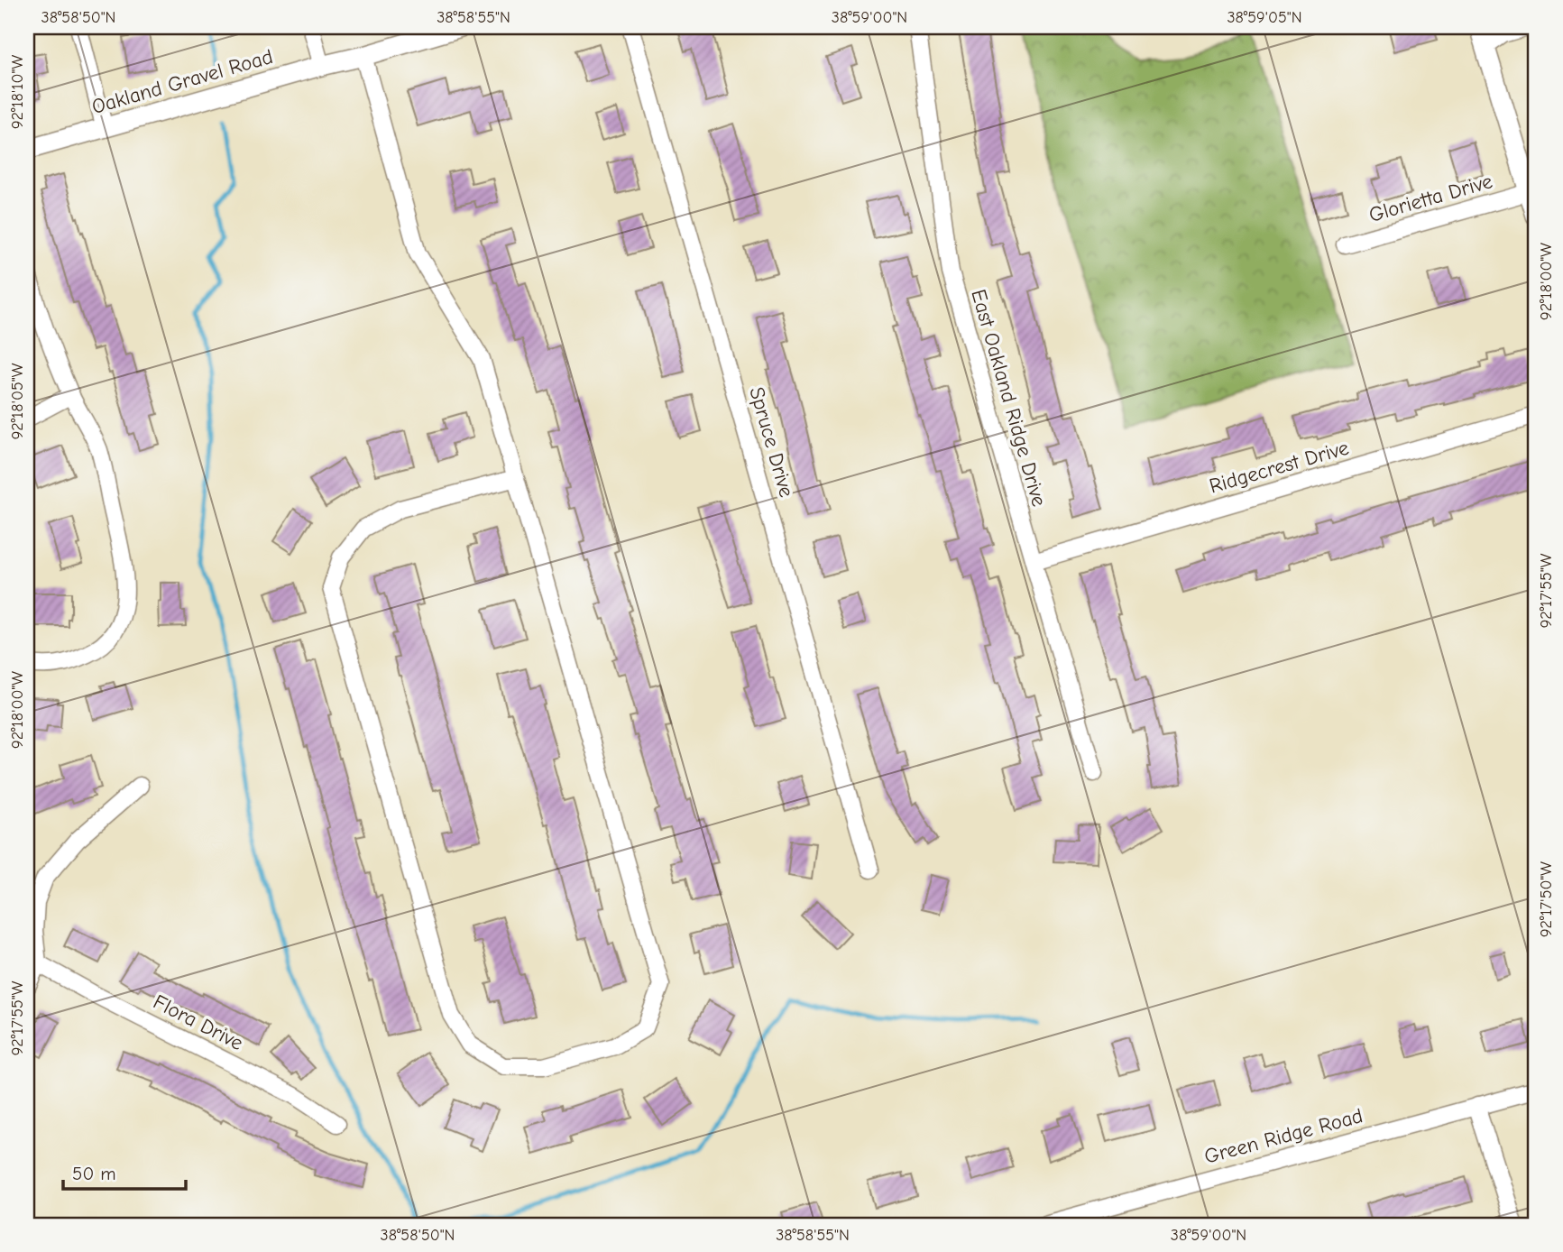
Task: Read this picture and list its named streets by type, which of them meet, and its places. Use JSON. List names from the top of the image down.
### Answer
{
  "streets": {
    "street": [
      "Oakland Gravel Road",
      "Glorietta Drive",
      "East Oakland Ridge Drive",
      "Spruce Drive",
      "Ridgecrest Drive",
      "Flora Drive",
      "Green Ridge Road"
    ]
  },
  "crossings": [
    ["East Oakland Ridge Drive", "Ridgecrest Drive"]
  ],
  "scale_bar": "50 m",
  "coordinates": [
    "38°58'50\"N",
    "38°58'55\"N",
    "38°59'00\"N",
    "38°59'05\"N",
    "92°18'10\"W",
    "92°18'00\"W",
    "92°18'05\"W",
    "92°17'55\"W",
    "92°17'50\"W"
  ]
}
